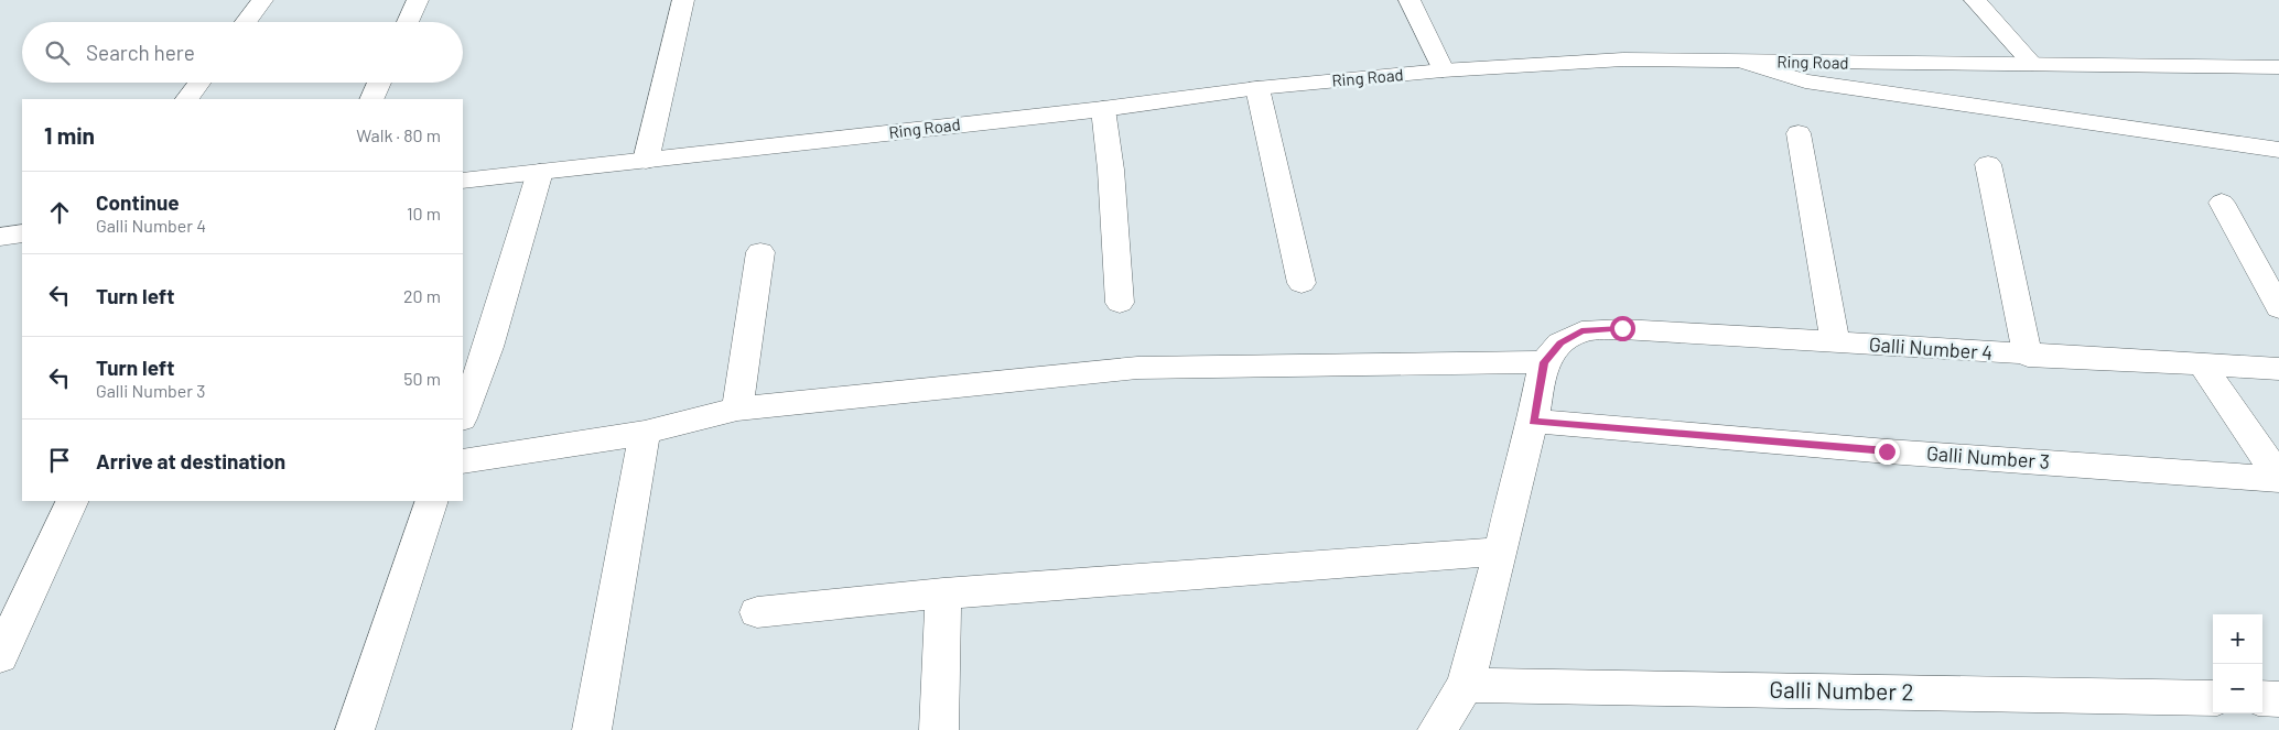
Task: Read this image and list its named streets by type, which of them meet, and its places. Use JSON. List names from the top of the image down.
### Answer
{
  "streets": {
    "street": [
      "Ring Road",
      "Galli Number 4",
      "Galli Number 3",
      "Galli Number 2"
    ]
  },
  "page": {
    "search": "Search here",
    "heading": ["1 min", "Walk · 80 m"],
    "list": [
      ["Continue", "Galli Number 4", "10 m"],
      ["Turn left", "20 m"],
      ["Turn left", "Galli Number 3", "50 m"],
      "Arrive at destination"
    ],
    "map_buttons": ["+", "−"]
  }
}
